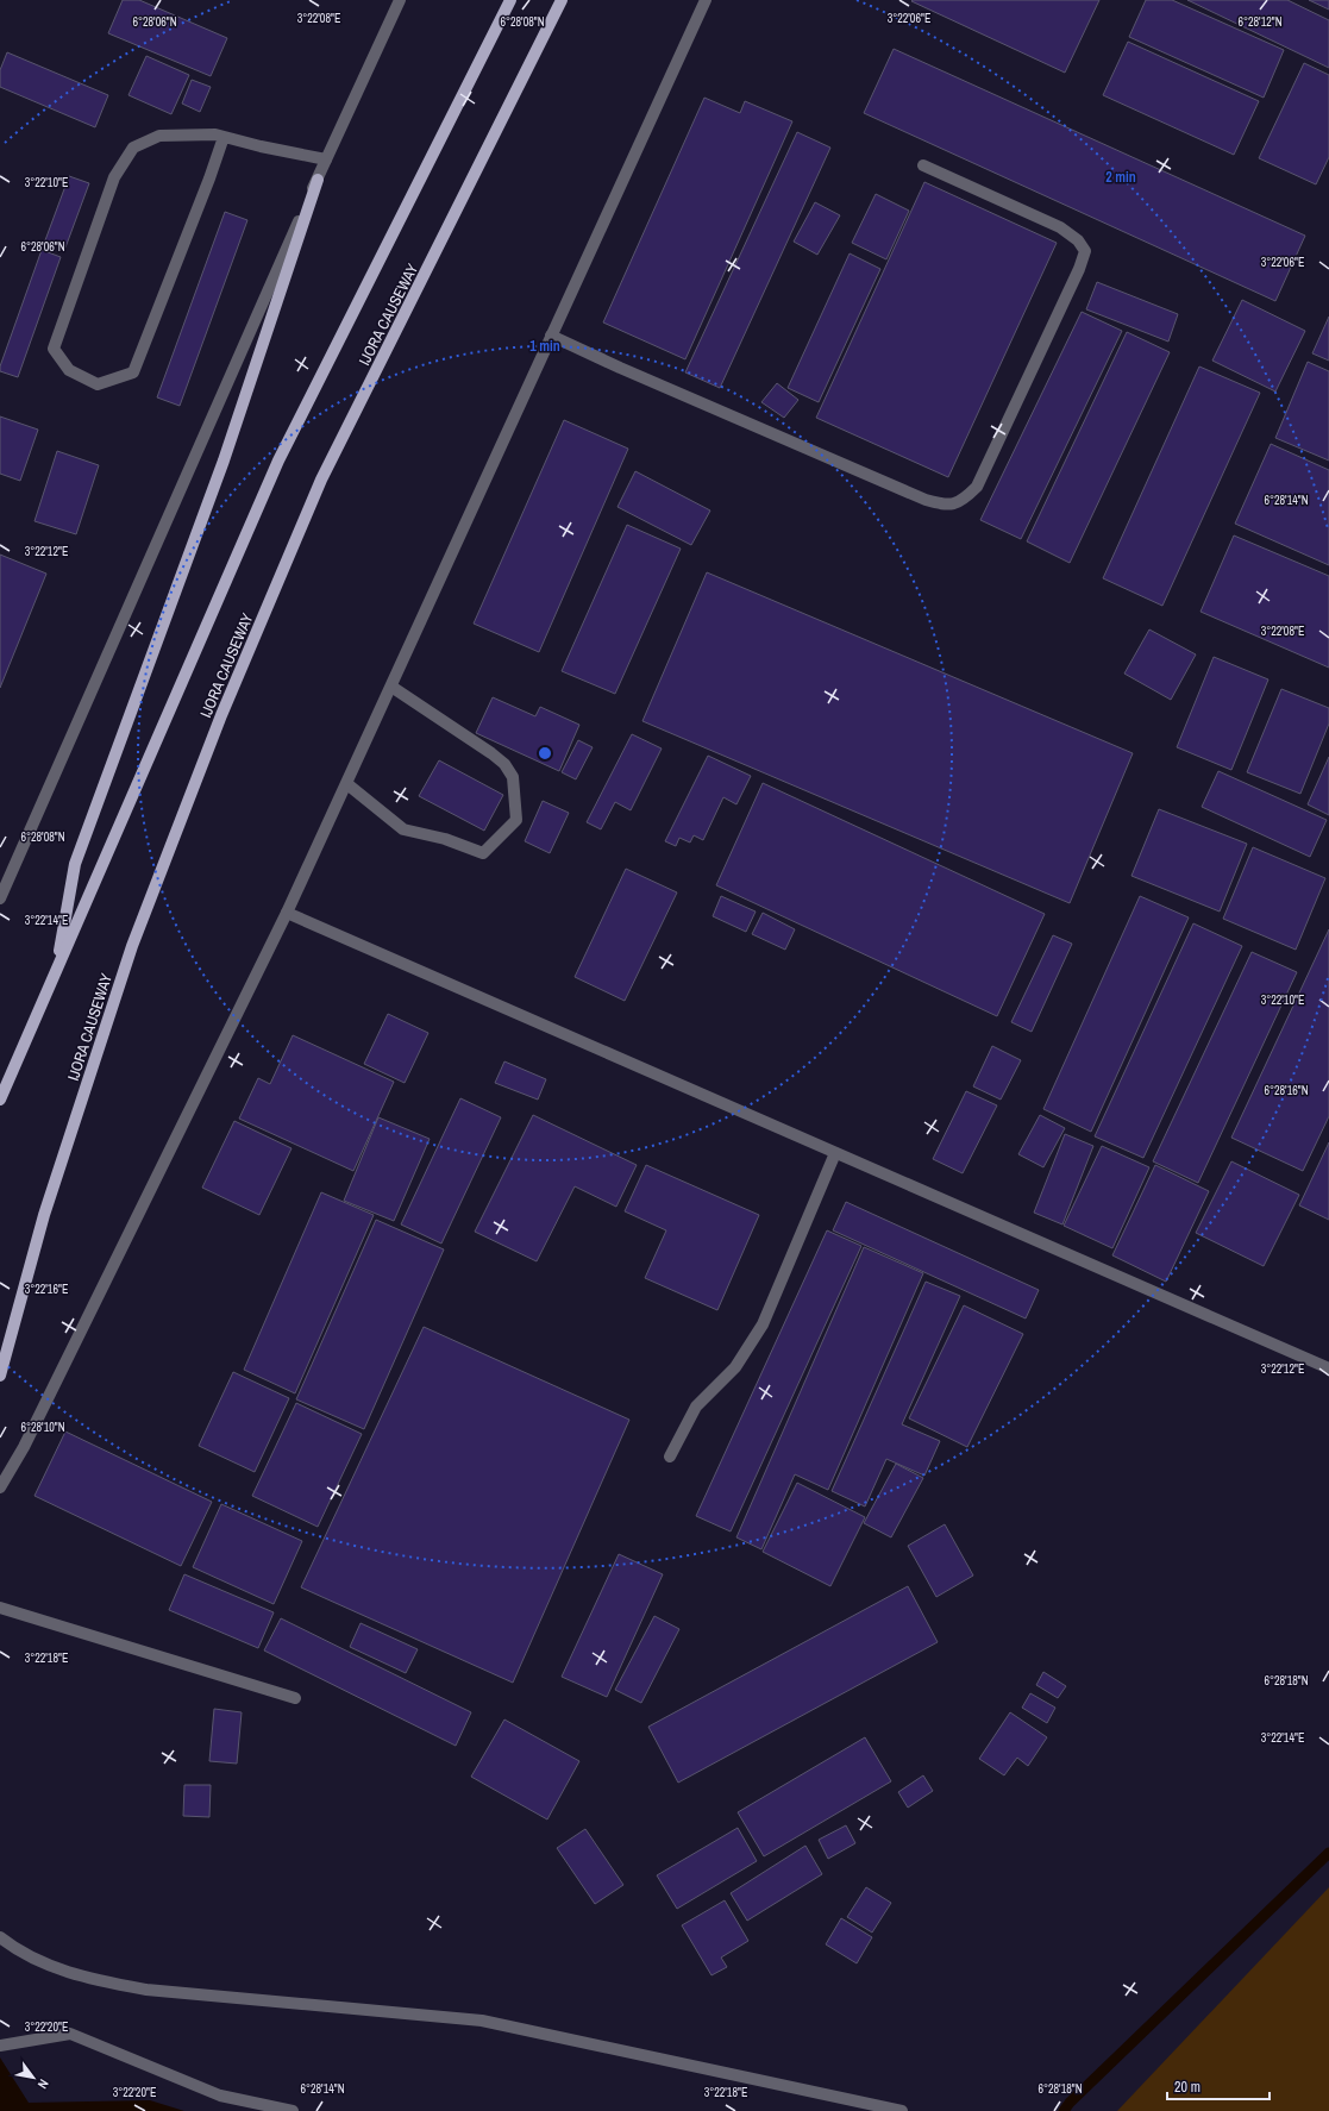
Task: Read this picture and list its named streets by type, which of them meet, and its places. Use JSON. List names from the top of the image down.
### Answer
{
  "streets": {
    "main road": ["IJORA CAUSEWAY"]
  },
  "scale_bar": "20 m",
  "north": "bottom right",
  "coordinates": [
    "3°22'08\"E",
    "3°22'06\"E",
    "6°28'06\"N",
    "6°28'08\"N",
    "6°28'12\"N",
    "3°22'10\"E",
    "6°28'14\"N",
    "3°22'12\"E",
    "3°22'14\"E",
    "6°28'16\"N",
    "3°22'16\"E",
    "6°28'10\"N",
    "3°22'18\"E",
    "6°28'18\"N",
    "3°22'20\"E"
  ],
  "rings": ["2 min", "1 min"]
}
